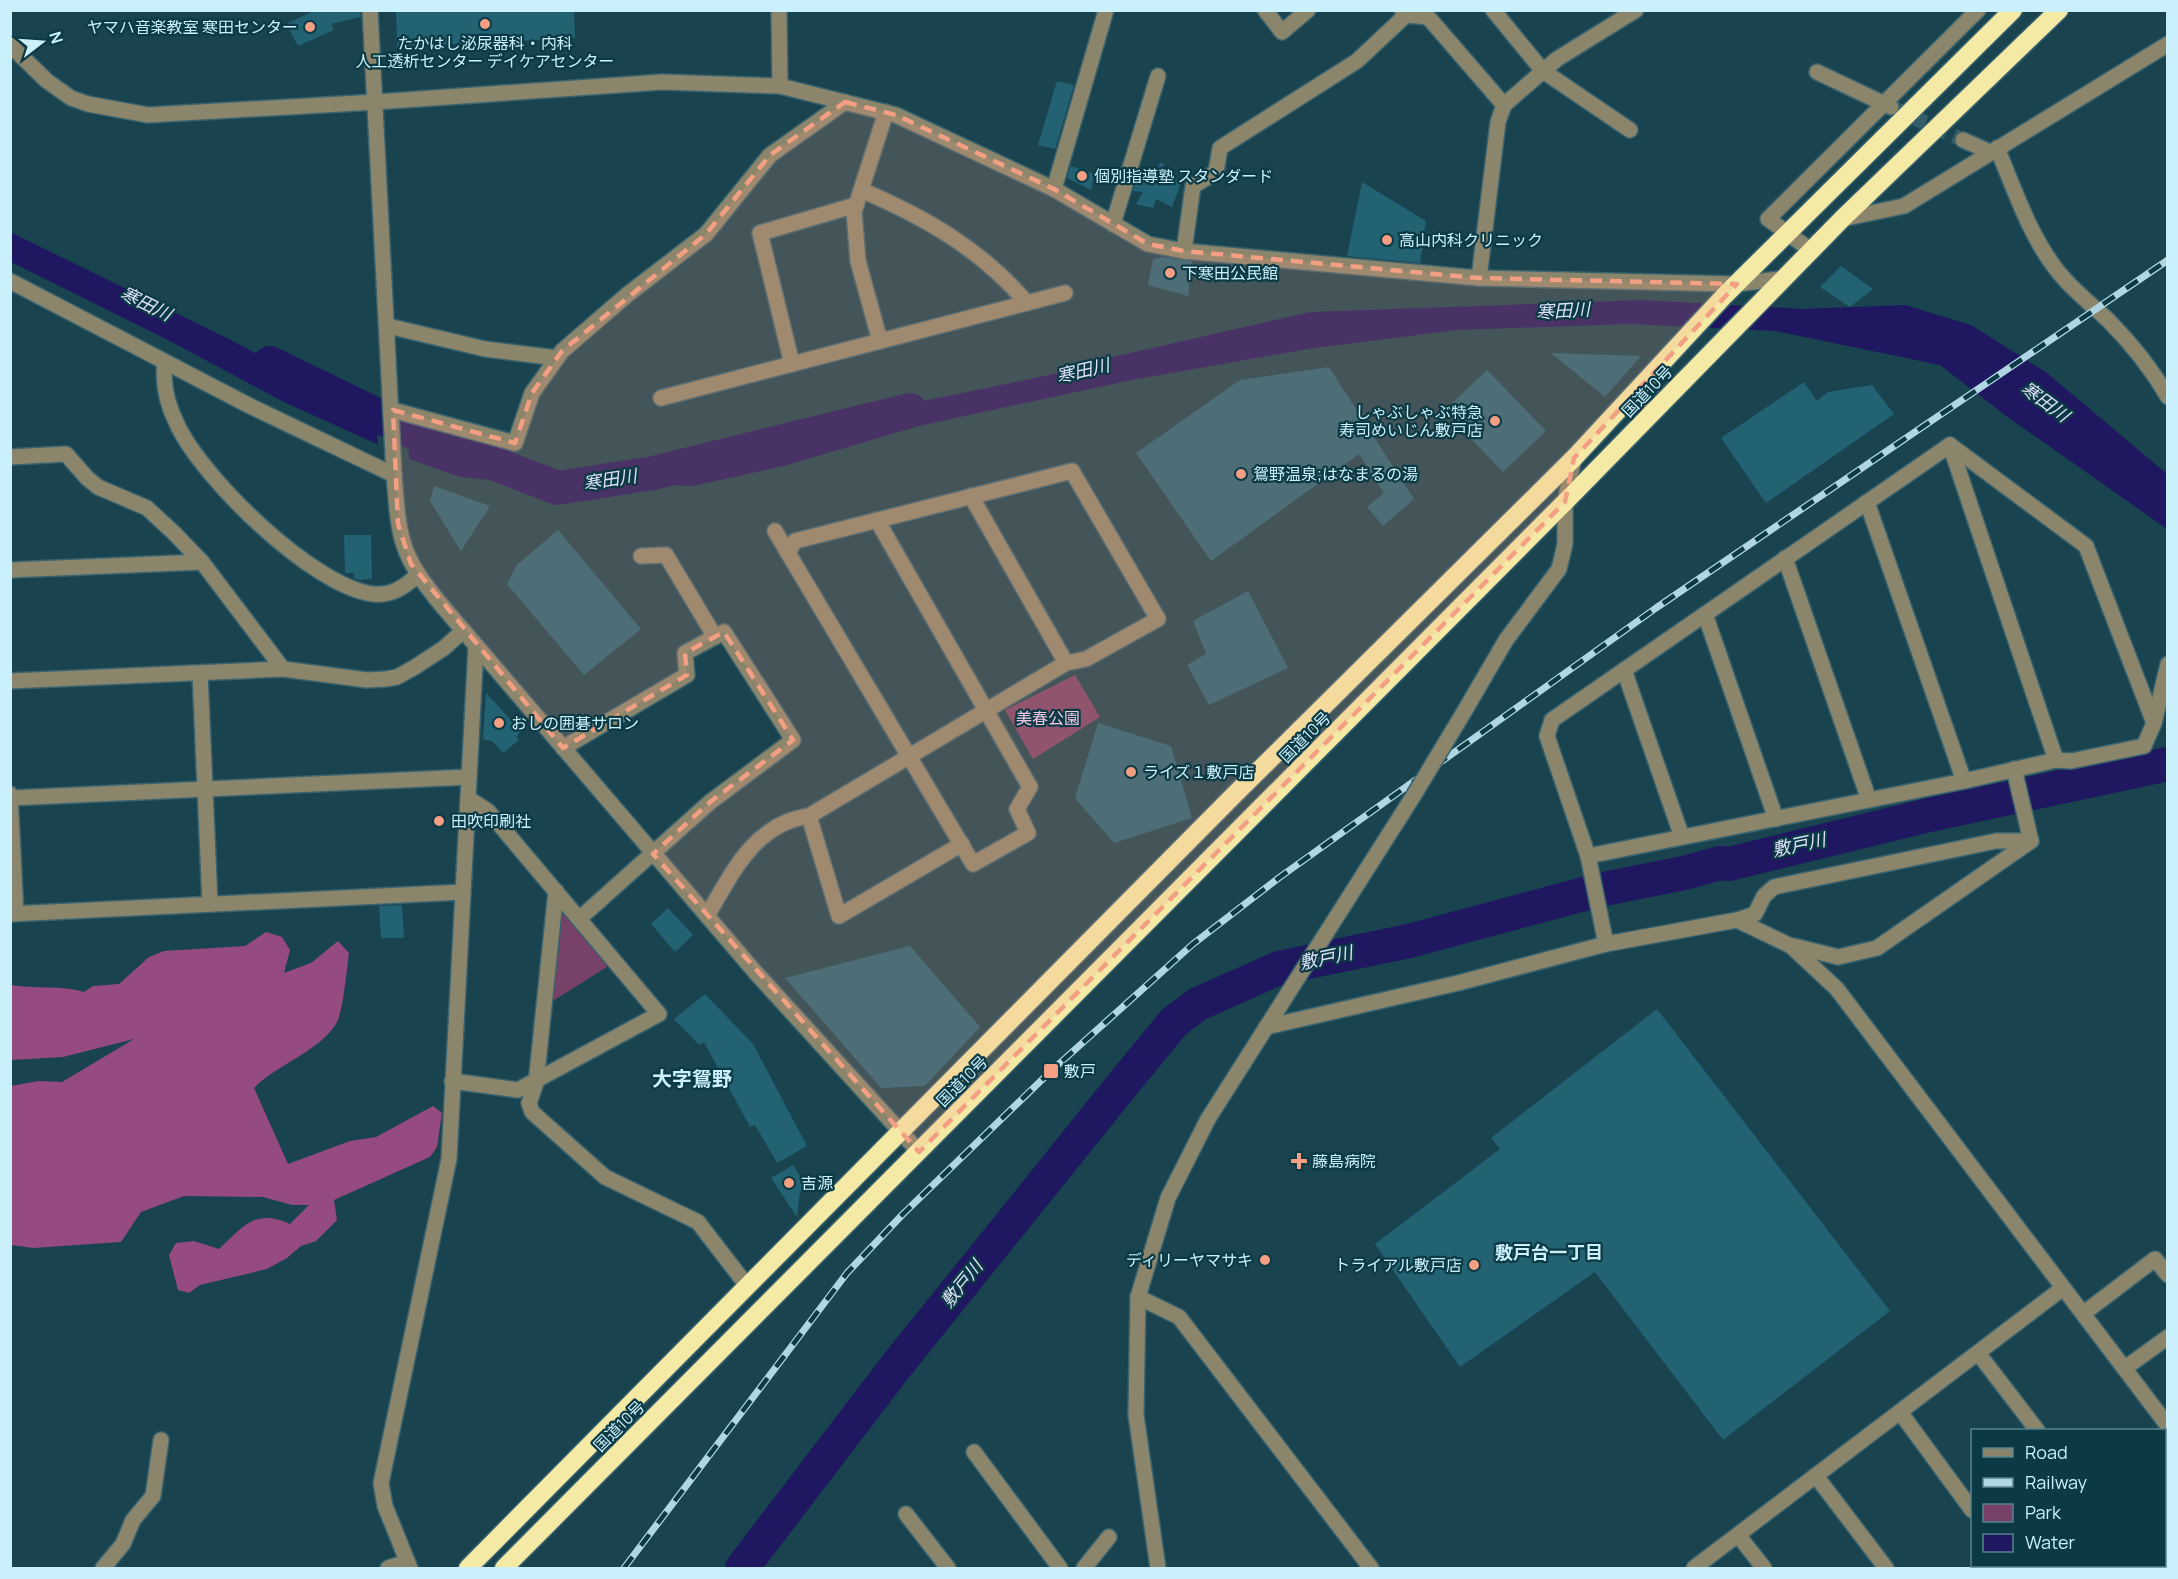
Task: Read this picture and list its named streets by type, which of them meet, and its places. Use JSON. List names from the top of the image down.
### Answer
{
  "streets": {
    "highway": ["国道10号"]
  },
  "districts": ["大字鴛野", "敷戸台一丁目"],
  "water": ["寒田川", "敷戸川"],
  "parks": ["美春公園"],
  "places": {
    "other": [
      "たかはし泌尿器科・内科 人工透析センター デイケアセンター",
      "ヤマハ音楽教室 寒田センター",
      "個別指導塾 スタンダード",
      "高山内科クリニック",
      "下寒田公民館",
      "しゃぶしゃぶ特急 寿司めいじん敷戸店",
      "鴛野温泉;はなまるの湯",
      "おしの囲碁サロン",
      "ライズ１敷戸店",
      "田吹印刷社",
      "吉源",
      "ディリーヤマサキ",
      "トライアル敷戸店"
    ],
    "transit": ["敷戸"],
    "health": ["藤島病院"]
  },
  "legend": [
    "Road",
    "Railway",
    "Park",
    "Water"
  ],
  "north": "right"
}
